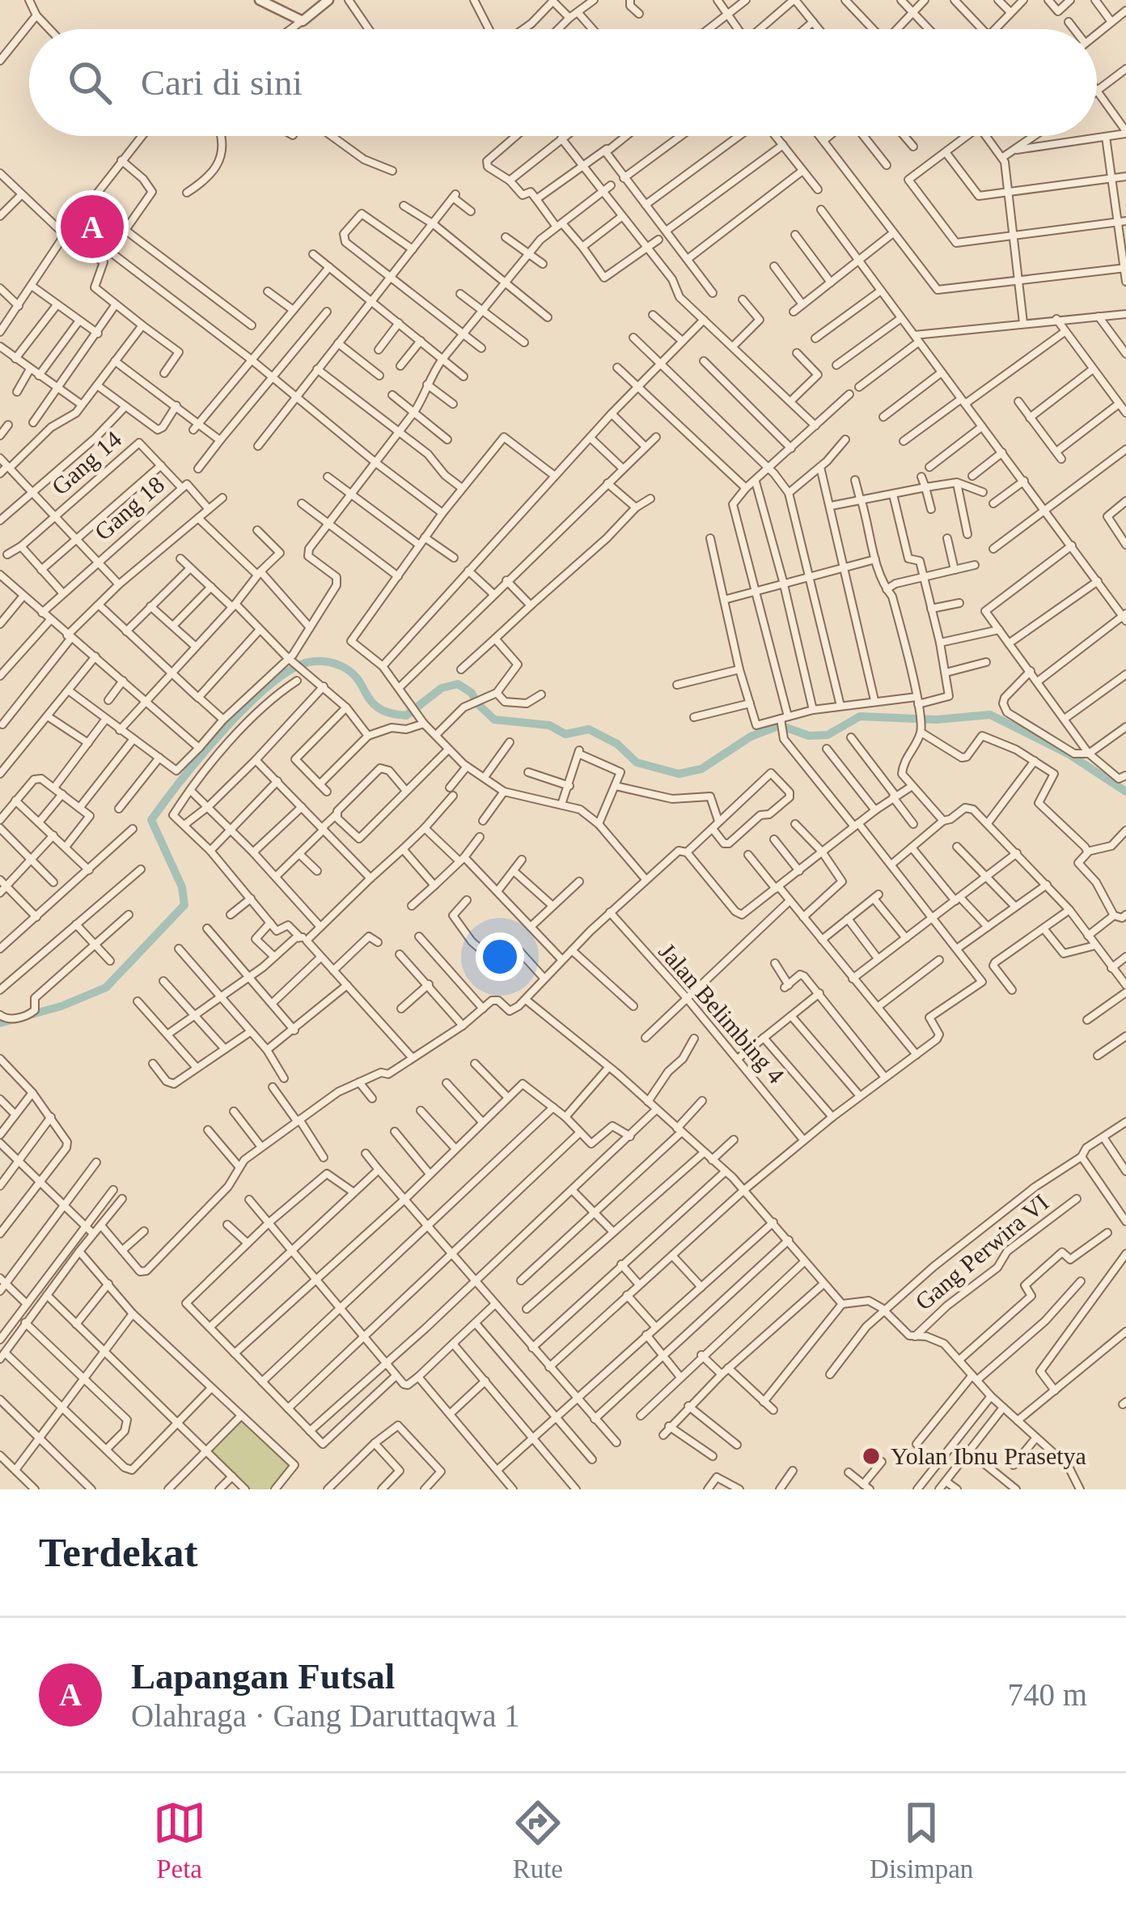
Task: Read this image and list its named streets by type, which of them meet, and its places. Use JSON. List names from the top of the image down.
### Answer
{
  "streets": {
    "street": [
      "Gang 14",
      "Gang 18",
      "Jalan Belimbing 4",
      "Gang Perwira VI"
    ]
  },
  "crossings": [
    ["Gang 14", "Gang 18"]
  ],
  "places": ["Yolan Ibnu Prasetya"],
  "page": {
    "search": "Cari di sini",
    "pins": "A",
    "heading": "Terdekat",
    "list": [
      {
        "mark": "A",
        "name": "Lapangan Futsal",
        "note": "Olahraga · Gang Daruttaqwa 1",
        "value": "740 m"
      }
    ],
    "nav": ["Peta", "Rute", "Disimpan"]
  }
}
